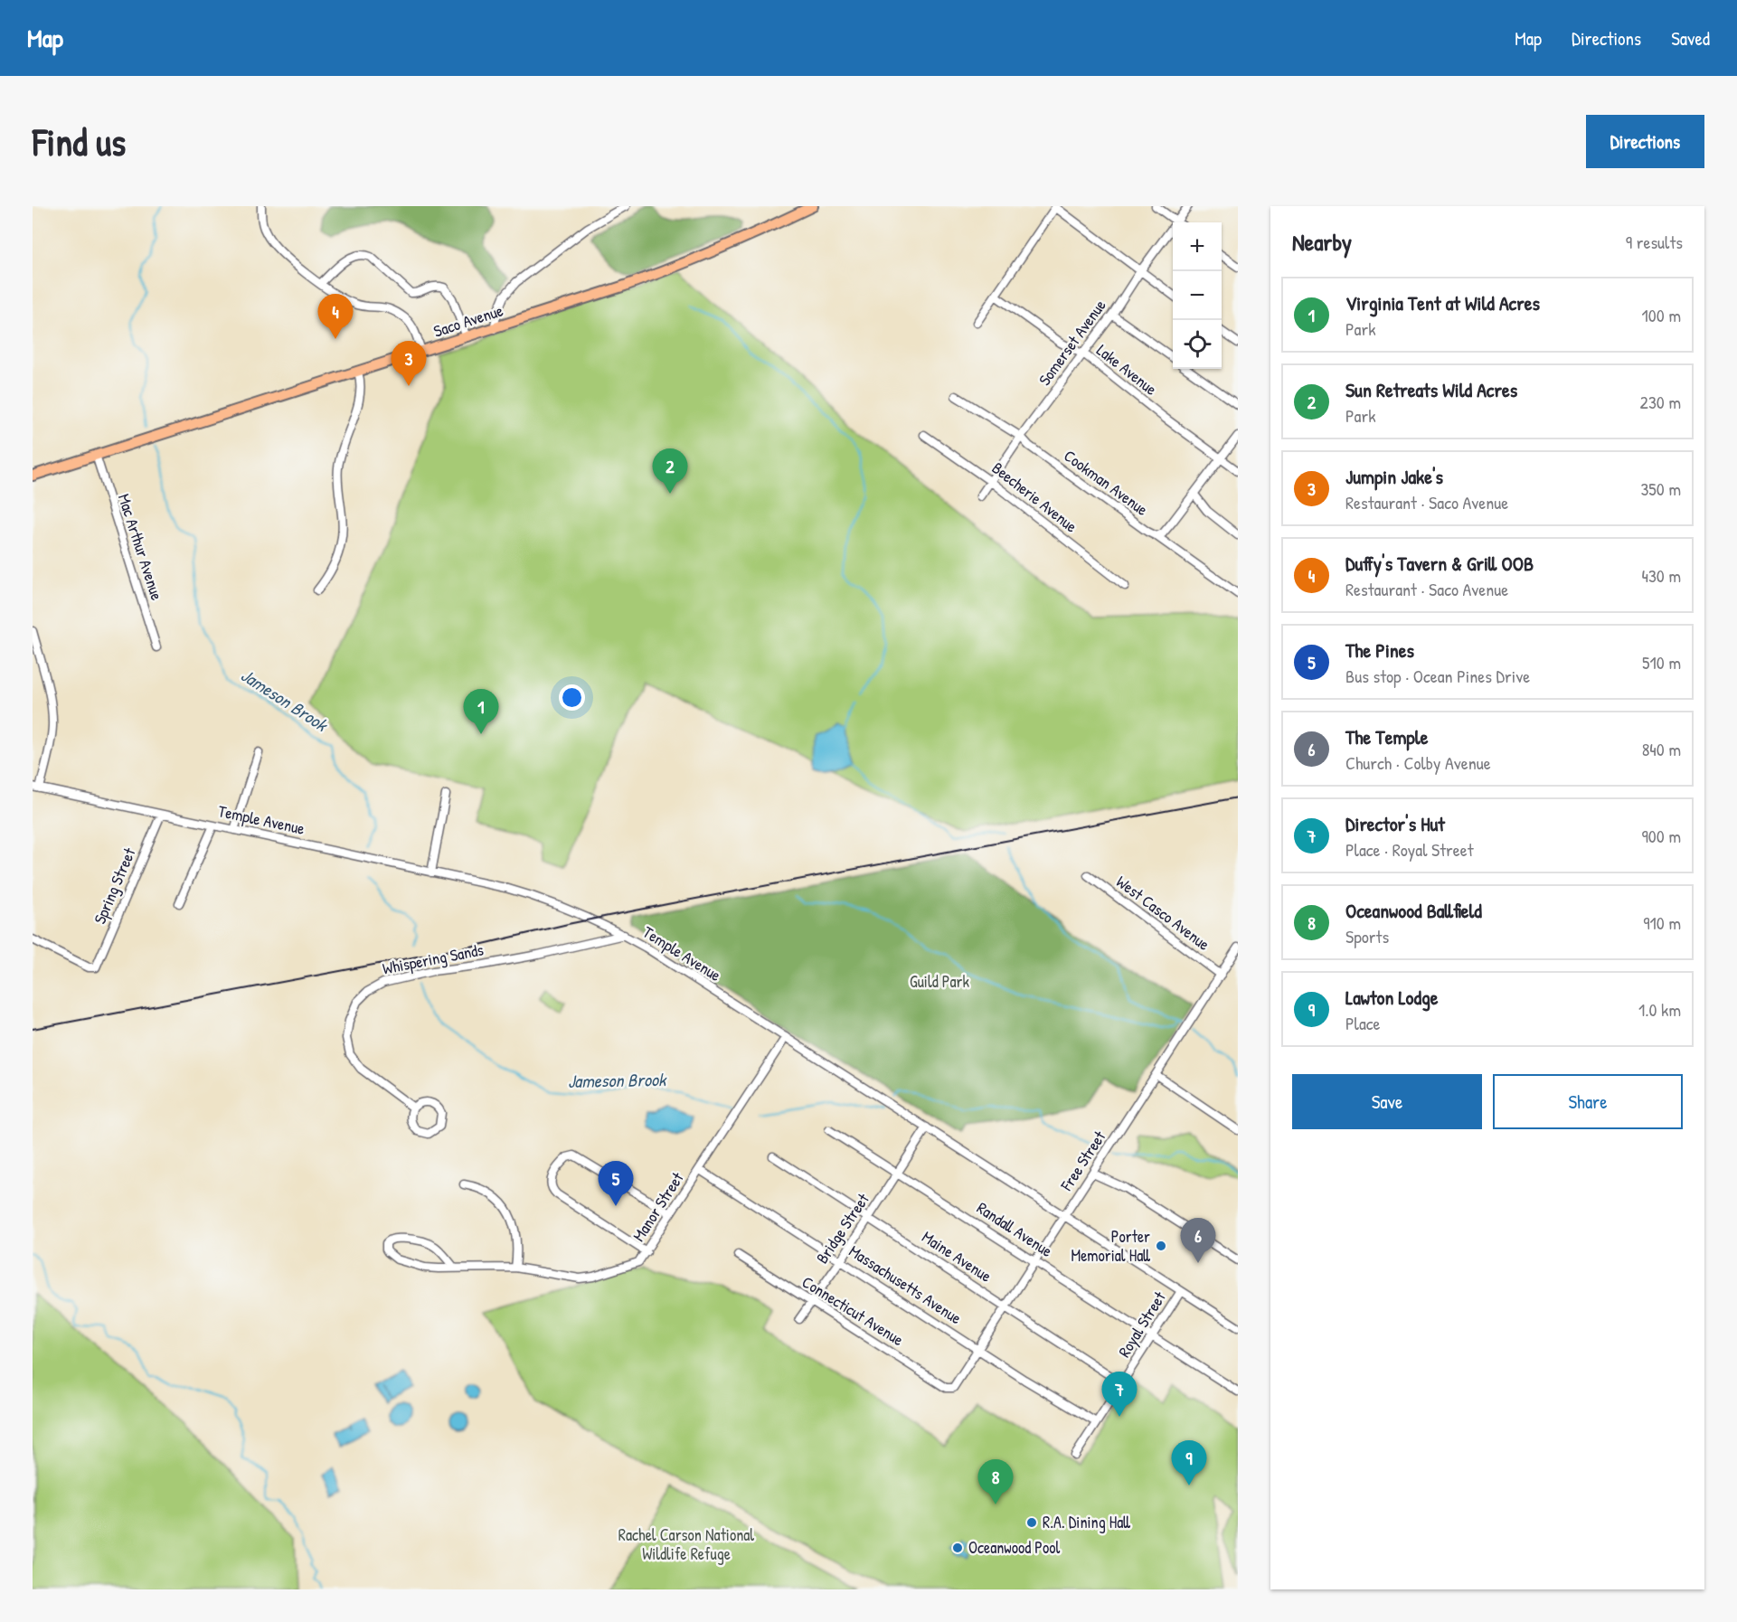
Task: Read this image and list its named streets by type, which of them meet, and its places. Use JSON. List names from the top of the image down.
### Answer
{
  "streets": {
    "main road": ["Saco Avenue"],
    "street": [
      "Somerset Avenue",
      "Lake Avenue",
      "Cookman Avenue",
      "Beecherie Avenue",
      "Mac Arthur Avenue",
      "Temple Avenue",
      "Spring Street",
      "West Casco Avenue",
      "Whispering Sands",
      "Free Street",
      "Manor Street",
      "Bridge Street",
      "Randall Avenue",
      "Maine Avenue",
      "Massachusetts Avenue",
      "Connecticut Avenue",
      "Royal Street"
    ]
  },
  "crossings": [
    ["Saco Avenue", "Mac Arthur Avenue"],
    ["Somerset Avenue", "Lake Avenue"],
    ["Somerset Avenue", "Cookman Avenue"],
    ["Somerset Avenue", "Beecherie Avenue"],
    ["Temple Avenue", "Spring Street"],
    ["Temple Avenue", "Whispering Sands"],
    ["Temple Avenue", "Free Street"],
    ["Temple Avenue", "Manor Street"],
    ["Temple Avenue", "Bridge Street"],
    ["Temple Avenue", "Royal Street"],
    ["West Casco Avenue", "Free Street"],
    ["Free Street", "Randall Avenue"],
    ["Free Street", "Maine Avenue"],
    ["Free Street", "Massachusetts Avenue"],
    ["Free Street", "Connecticut Avenue"],
    ["Manor Street", "Massachusetts Avenue"],
    ["Bridge Street", "Randall Avenue"],
    ["Bridge Street", "Maine Avenue"],
    ["Bridge Street", "Massachusetts Avenue"],
    ["Bridge Street", "Connecticut Avenue"],
    ["Randall Avenue", "Royal Street"],
    ["Maine Avenue", "Royal Street"],
    ["Massachusetts Avenue", "Royal Street"]
  ],
  "water": ["Jameson Brook"],
  "parks": ["Guild Park", "Rachel Carson National Wildlife Refuge"],
  "places": ["Porter Memorial Hall", "R.A. Dining Hall", "Oceanwood Pool"],
  "page": {
    "header": "Map",
    "nav": ["Map", "Directions", "Saved"],
    "buttons": [
      "Directions",
      ["Save", "Share"]
    ],
    "title": "Find us",
    "heading": ["Nearby", "9 results"],
    "map_buttons": ["+", "−"],
    "list": [
      {
        "mark": "1",
        "name": "Virginia Tent at Wild Acres",
        "note": "Park",
        "value": "100 m"
      },
      {
        "mark": "2",
        "name": "Sun Retreats Wild Acres",
        "note": "Park",
        "value": "230 m"
      },
      {
        "mark": "3",
        "name": "Jumpin Jake's",
        "note": "Restaurant · Saco Avenue",
        "value": "350 m"
      },
      {
        "mark": "4",
        "name": "Duffy's Tavern & Grill OOB",
        "note": "Restaurant · Saco Avenue",
        "value": "430 m"
      },
      {
        "mark": "5",
        "name": "The Pines",
        "note": "Bus stop · Ocean Pines Drive",
        "value": "510 m"
      },
      {
        "mark": "6",
        "name": "The Temple",
        "note": "Church · Colby Avenue",
        "value": "840 m"
      },
      {
        "mark": "7",
        "name": "Director's Hut",
        "note": "Place · Royal Street",
        "value": "900 m"
      },
      {
        "mark": "8",
        "name": "Oceanwood Ballfield",
        "note": "Sports",
        "value": "910 m"
      },
      {
        "mark": "9",
        "name": "Lawton Lodge",
        "note": "Place",
        "value": "1.0 km"
      }
    ],
    "pins": [
      "4",
      "3",
      "2",
      "1",
      "5",
      "6",
      "7",
      "9",
      "8"
    ]
  }
}
